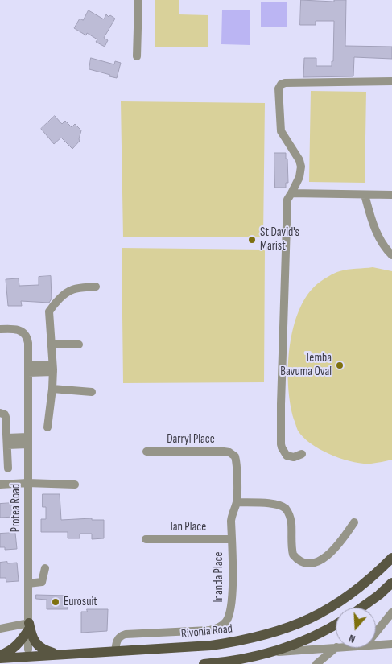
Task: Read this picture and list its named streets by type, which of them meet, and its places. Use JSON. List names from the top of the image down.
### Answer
{
  "streets": {
    "main road": ["Rivonia Road"],
    "street": [
      "Darryl Place",
      "Protea Road",
      "Ian Place",
      "Inanda Place"
    ]
  },
  "crossings": [
    ["Darryl Place", "Inanda Place"],
    ["Protea Road", "Rivonia Road"],
    ["Ian Place", "Inanda Place"],
    ["Inanda Place", "Rivonia Road"]
  ],
  "places": ["St David's Marist", "Temba Bavuma Oval", "Eurosuit"],
  "north": "bottom"
}
